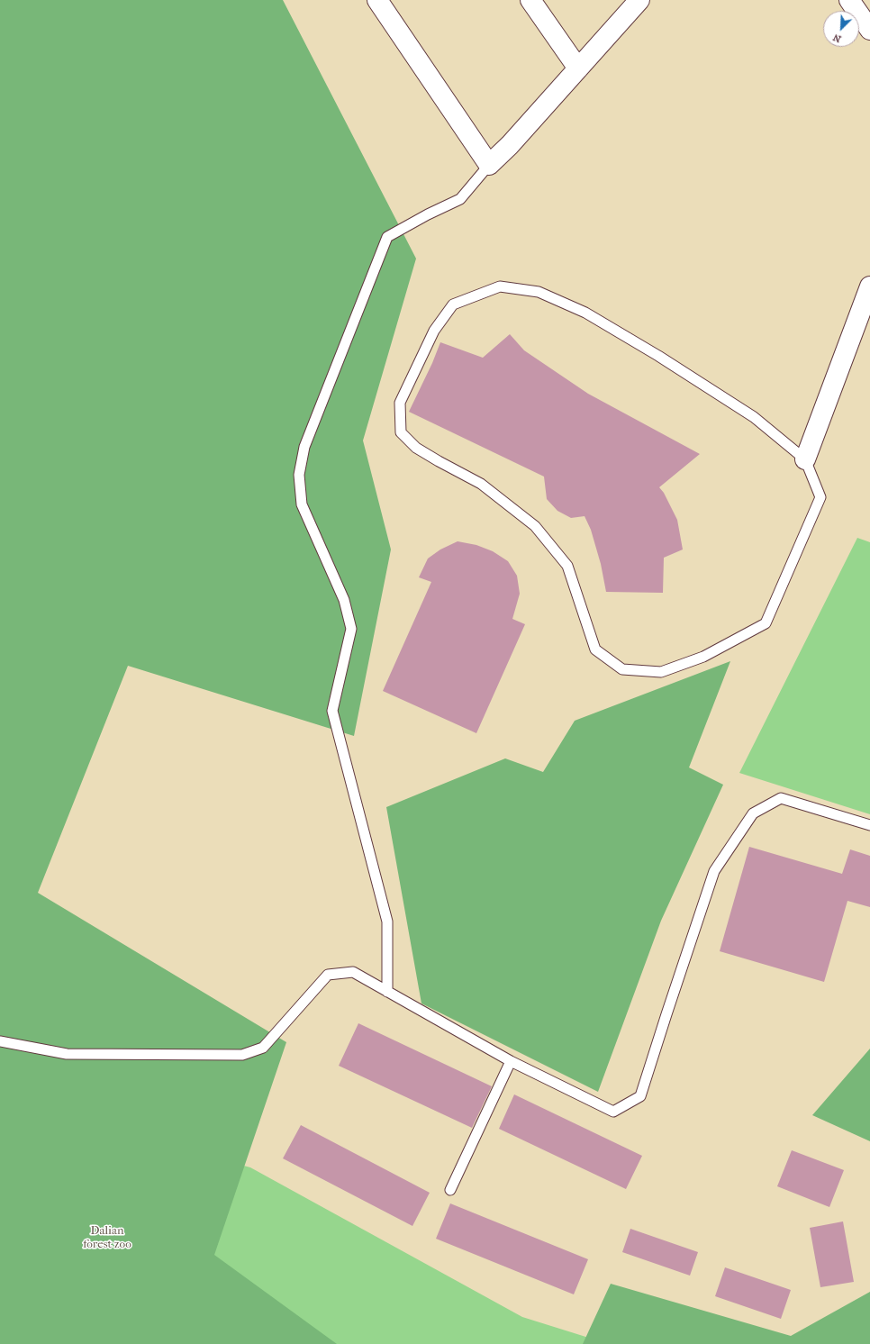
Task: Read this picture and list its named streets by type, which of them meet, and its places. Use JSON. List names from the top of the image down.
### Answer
{
  "parks": ["Dalian forest zoo"],
  "north": "bottom left"
}
